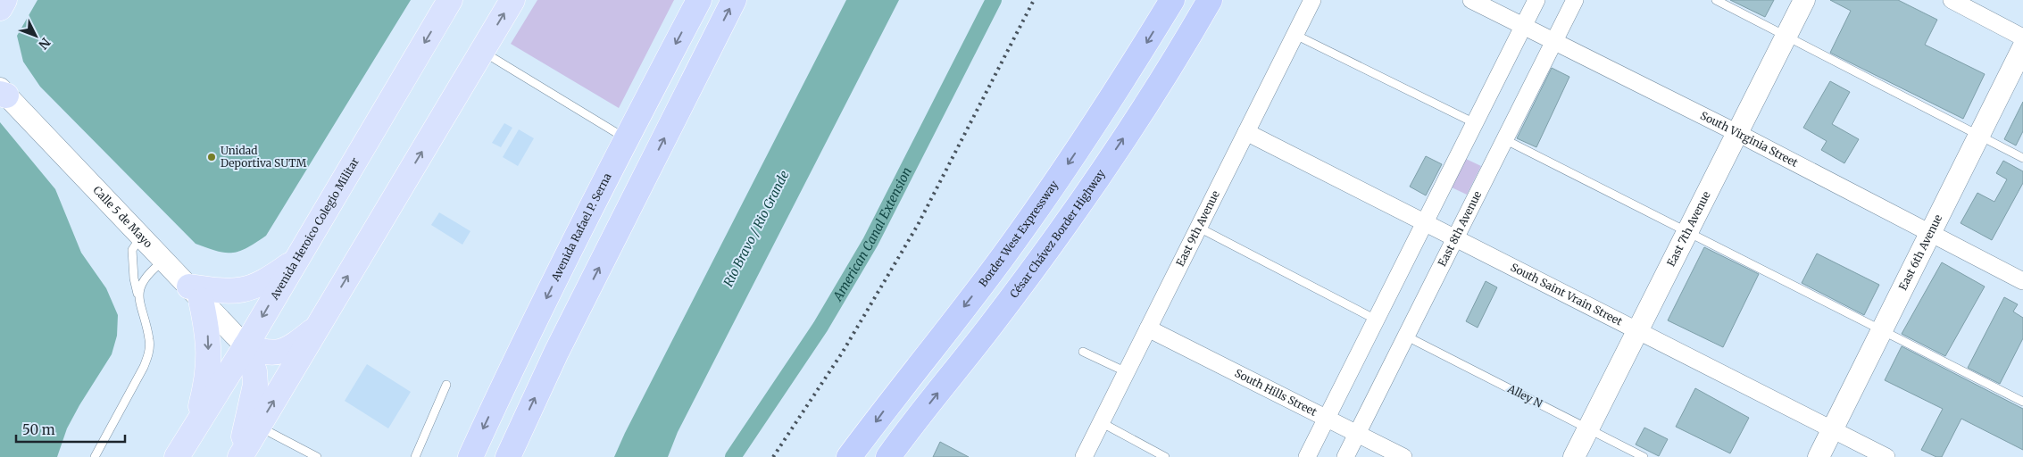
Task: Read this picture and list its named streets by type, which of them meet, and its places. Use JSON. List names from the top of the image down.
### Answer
{
  "streets": {
    "highway": ["Avenida Rafael P. Serna", "Border West Expressway", "César Chávez Border Highway"],
    "main road": ["Avenida Heroico Colegio Militar"],
    "street": [
      "South Virginia Street",
      "Calle 5 de Mayo",
      "East 9th Avenue",
      "East 8th Avenue",
      "East 7th Avenue",
      "East 6th Avenue",
      "South Saint Vrain Street",
      "South Hills Street"
    ],
    "lane": ["Alley N"]
  },
  "crossings": [
    ["South Virginia Street", "East 8th Avenue"],
    ["South Virginia Street", "East 7th Avenue"],
    ["South Virginia Street", "East 6th Avenue"],
    ["Calle 5 de Mayo", "Avenida Heroico Colegio Militar"],
    ["East 9th Avenue", "South Saint Vrain Street"],
    ["East 9th Avenue", "South Hills Street"],
    ["East 8th Avenue", "South Saint Vrain Street"],
    ["East 8th Avenue", "South Hills Street"],
    ["East 8th Avenue", "Alley N"],
    ["East 7th Avenue", "South Saint Vrain Street"],
    ["East 7th Avenue", "Alley N"],
    ["East 6th Avenue", "South Saint Vrain Street"]
  ],
  "one_way": ["Border West Expressway", "César Chávez Border Highway"],
  "water": ["Río Bravo / Rio Grande", "American Canal Extension"],
  "places": ["Unidad Deportiva SUTM"],
  "scale_bar": "50 m",
  "north": "bottom right"
}
